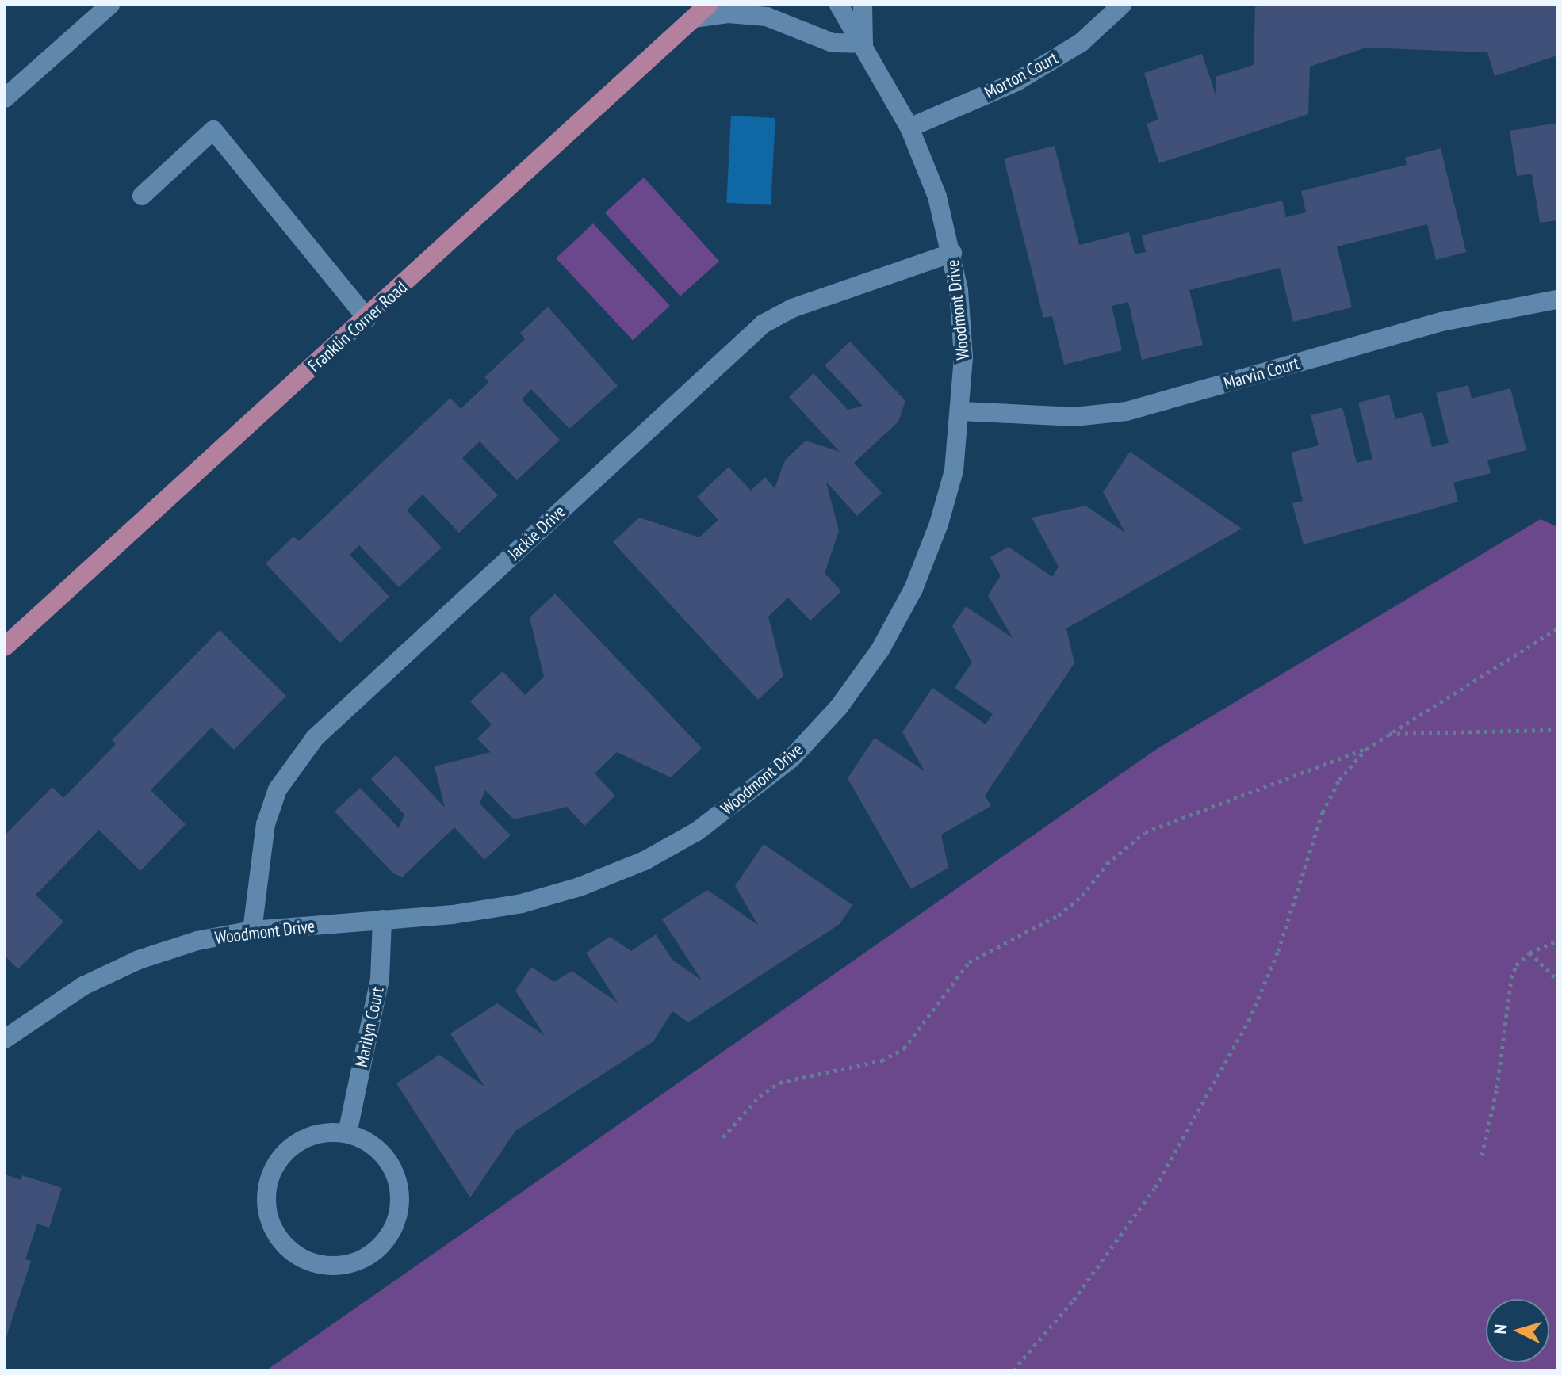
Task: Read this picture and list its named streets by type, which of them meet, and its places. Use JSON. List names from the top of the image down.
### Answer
{
  "streets": {
    "main road": ["Franklin Corner Road"],
    "street": [
      "Morton Court",
      "Woodmont Drive",
      "Marvin Court",
      "Jackie Drive",
      "Marilyn Court"
    ]
  },
  "crossings": [
    ["Morton Court", "Woodmont Drive"],
    ["Woodmont Drive", "Marvin Court"],
    ["Woodmont Drive", "Jackie Drive"],
    ["Woodmont Drive", "Marilyn Court"]
  ],
  "north": "left"
}
